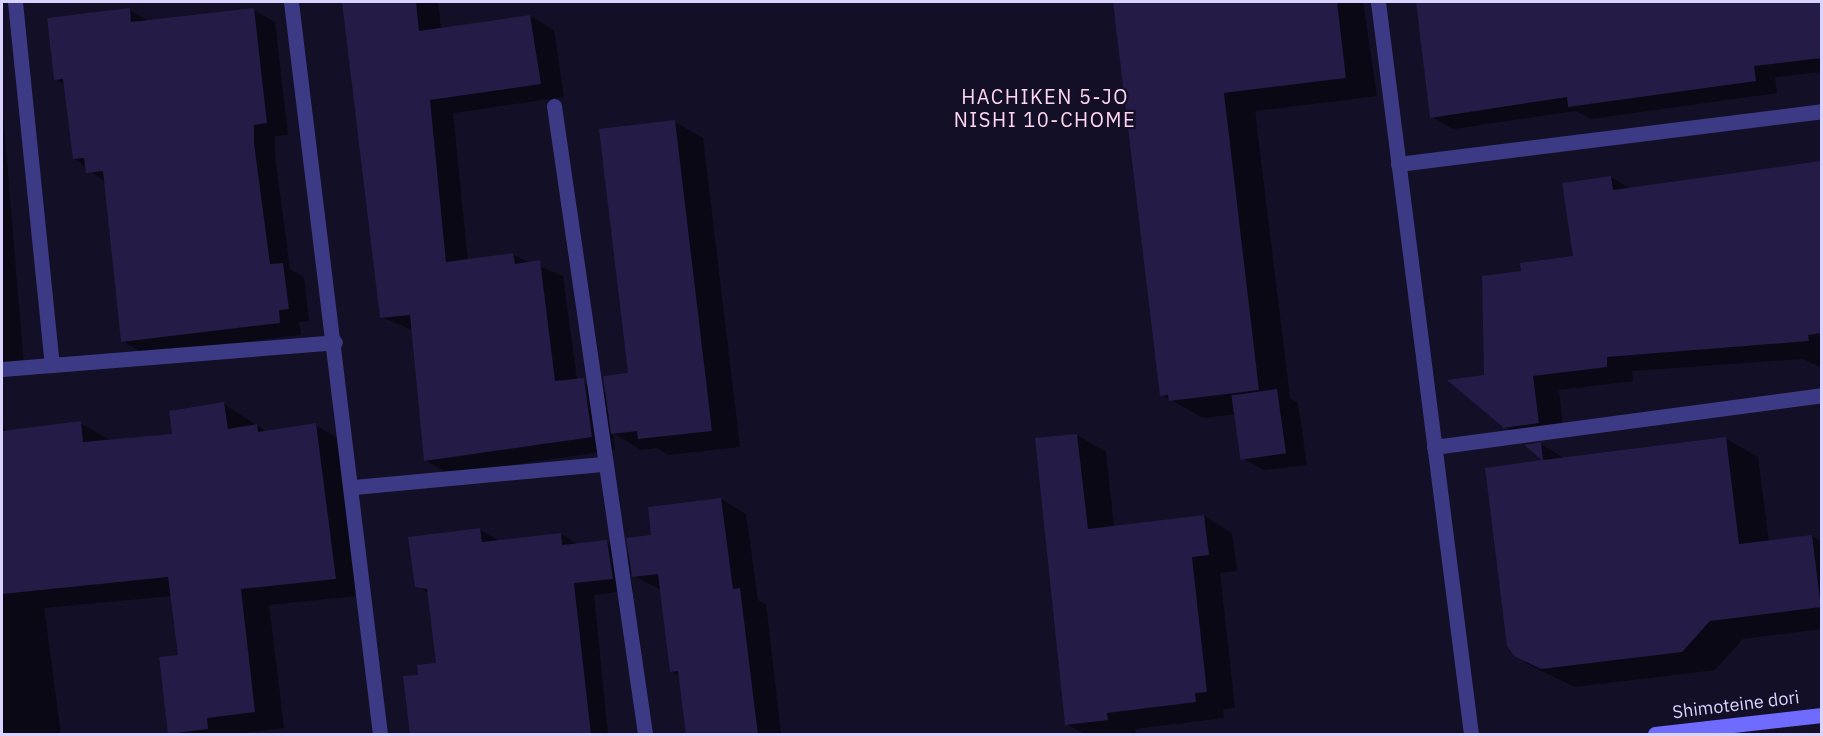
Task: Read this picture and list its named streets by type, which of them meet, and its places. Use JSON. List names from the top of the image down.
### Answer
{
  "streets": {
    "main road": ["Shimoteine dori"]
  },
  "districts": ["HACHIKEN 5-JO NISHI 10-CHOME"]
}
